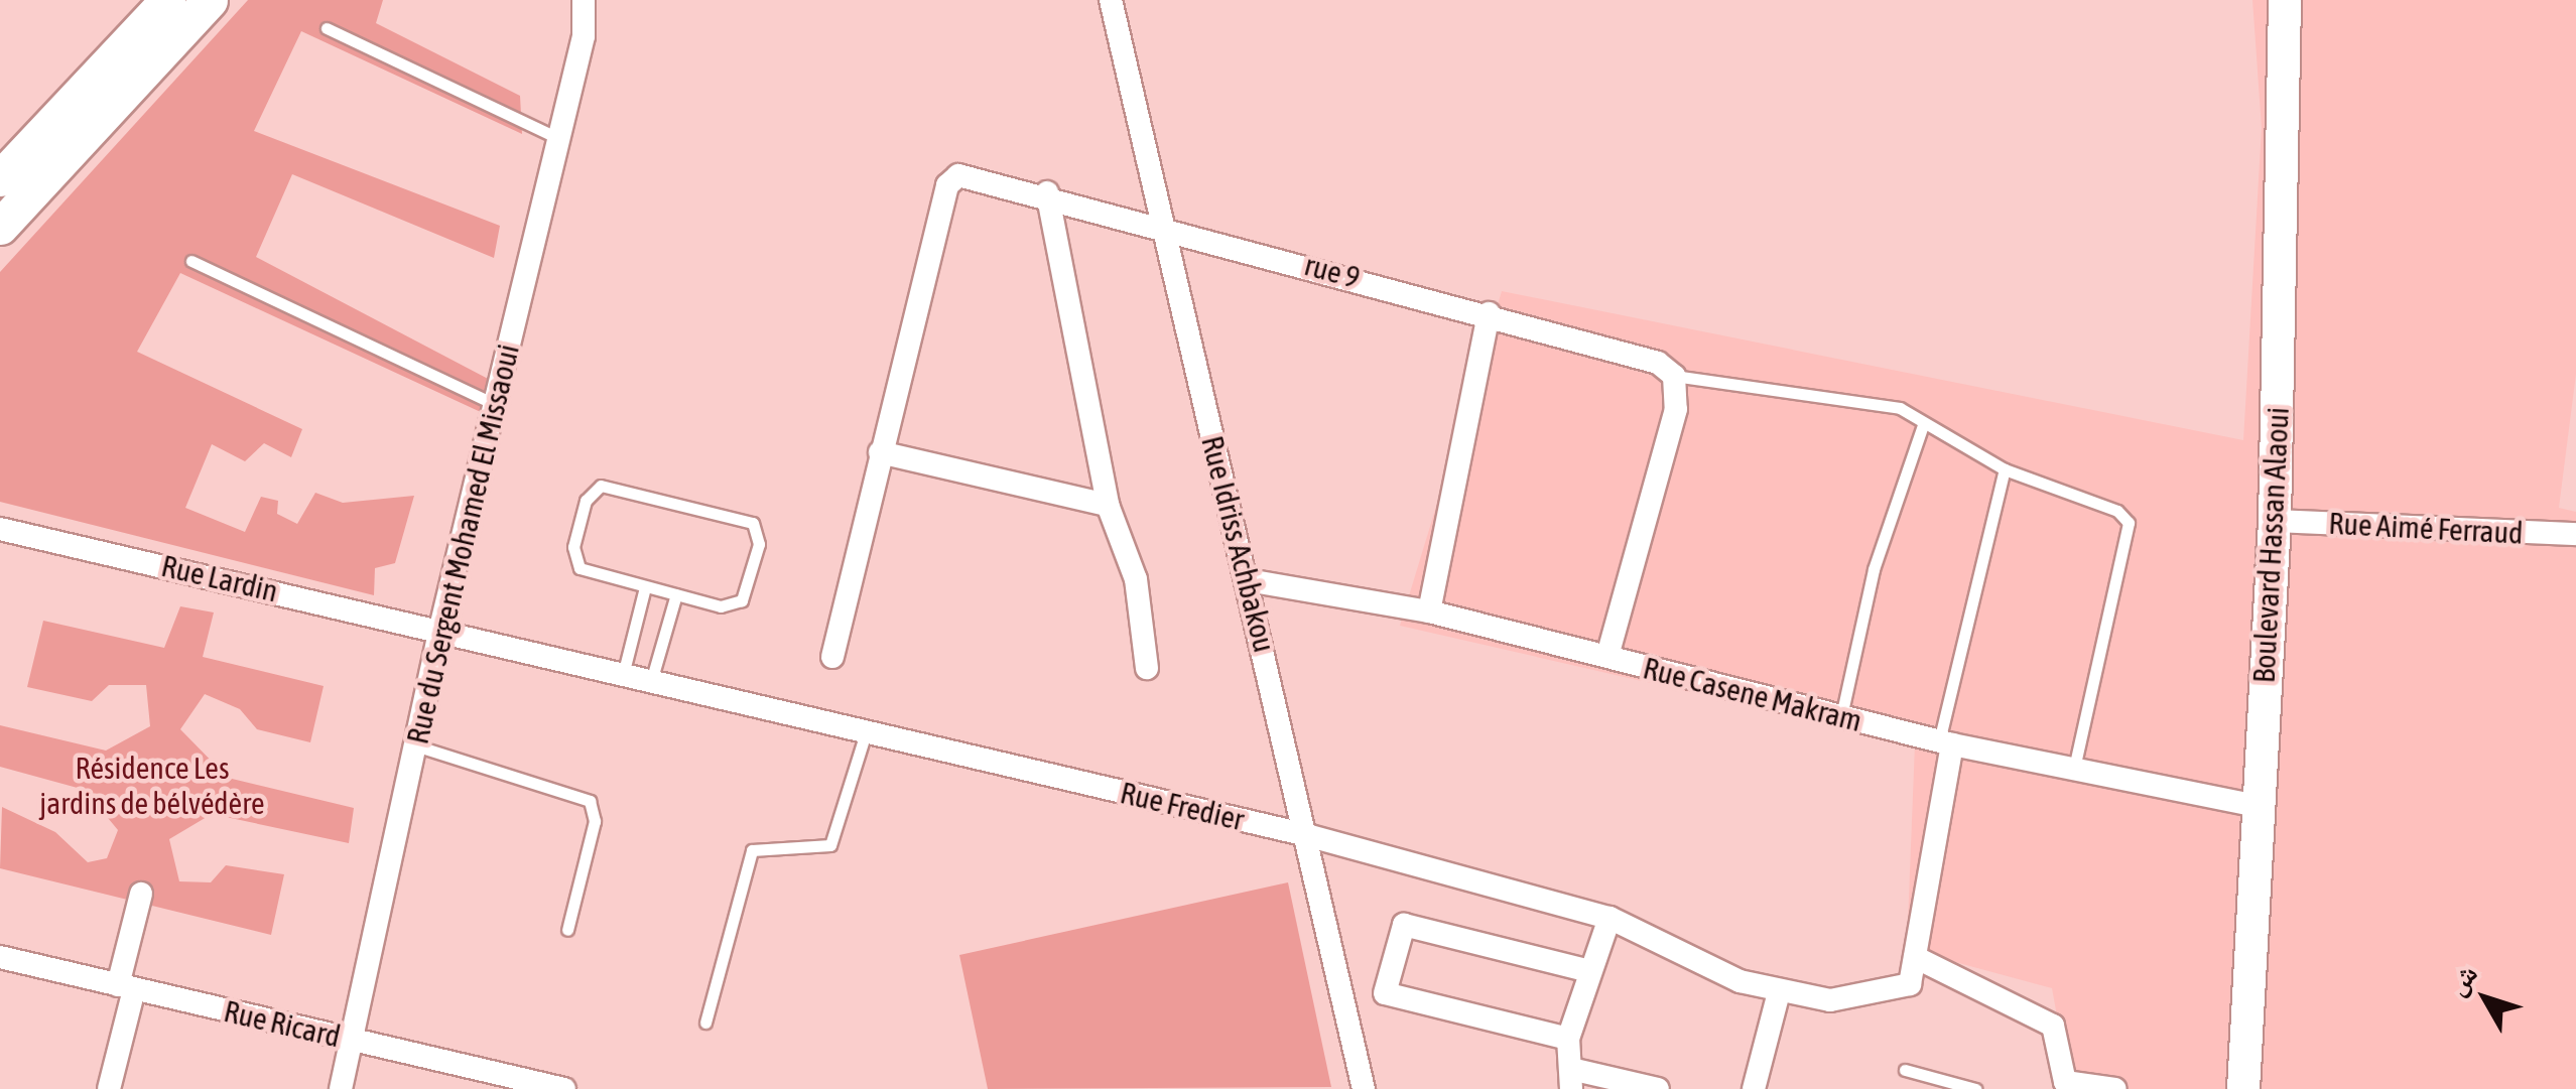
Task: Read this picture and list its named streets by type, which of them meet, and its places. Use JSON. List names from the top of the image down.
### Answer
{
  "streets": {
    "street": [
      "rue 9",
      "Rue Aimé Ferraud",
      "Rue du Sergent Mohamed El Missaoui",
      "Rue Idriss Achbakou",
      "Boulevard Hassan Alaoui",
      "Rue Lardin",
      "Rue Casene Makram",
      "Rue Fredier",
      "Rue Ricard"
    ]
  },
  "crossings": [
    ["rue 9", "Rue Idriss Achbakou"],
    ["Rue Aimé Ferraud", "Boulevard Hassan Alaoui"],
    ["Rue du Sergent Mohamed El Missaoui", "Rue Lardin"],
    ["Rue du Sergent Mohamed El Missaoui", "Rue Fredier"],
    ["Rue du Sergent Mohamed El Missaoui", "Rue Ricard"],
    ["Rue Idriss Achbakou", "Rue Casene Makram"],
    ["Rue Idriss Achbakou", "Rue Fredier"],
    ["Boulevard Hassan Alaoui", "Rue Casene Makram"],
    ["Rue Lardin", "Rue Fredier"]
  ],
  "parks": ["Résidence Les jardins de bélvédère"],
  "north": "top left"
}
